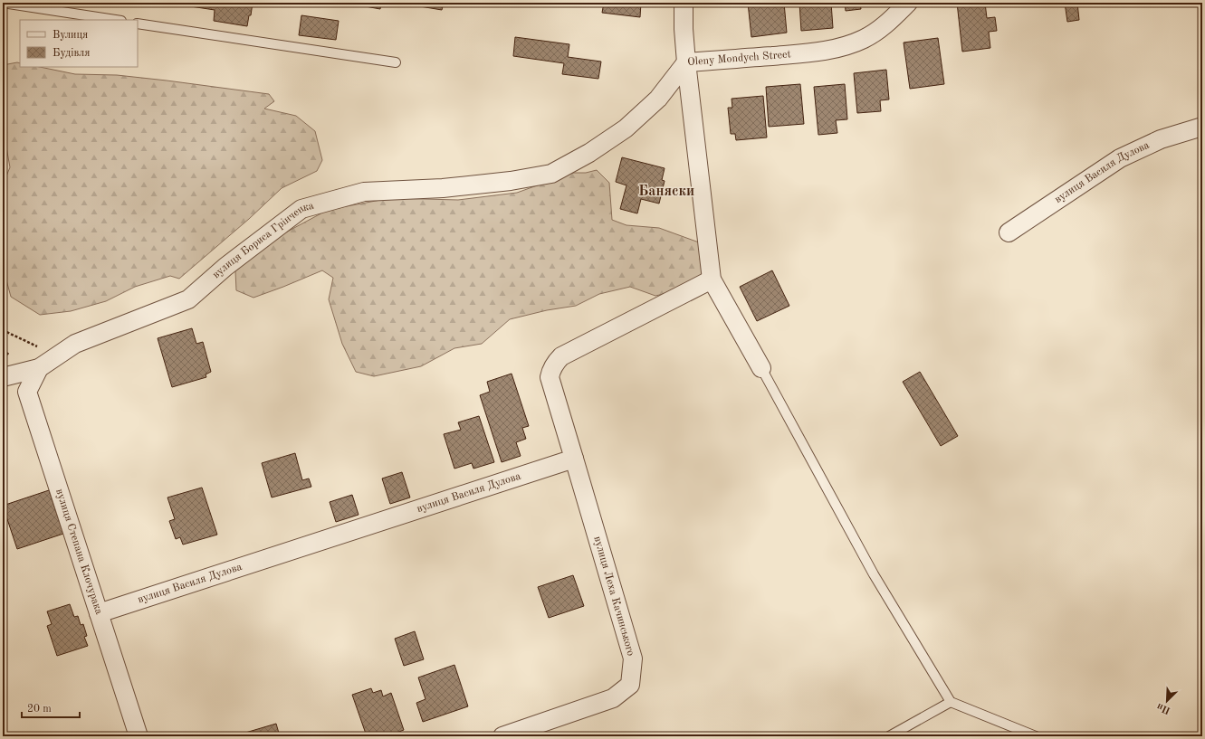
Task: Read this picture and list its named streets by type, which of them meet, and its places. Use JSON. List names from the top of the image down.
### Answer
{
  "streets": {
    "street": [
      "Oleny Mondych Street",
      "вулиця Василя Дулова",
      "вулиця Бориса Грінченка",
      "вулиця Степана Клочурака",
      "вулиця Леха Качинського"
    ]
  },
  "crossings": [
    ["Oleny Mondych Street", "вулиця Бориса Грінченка"],
    ["вулиця Василя Дулова", "вулиця Степана Клочурака"],
    ["вулиця Василя Дулова", "вулиця Леха Качинського"],
    ["вулиця Бориса Грінченка", "вулиця Степана Клочурака"]
  ],
  "districts": ["Баняски"],
  "legend": ["Вулиця", "Будівля"],
  "scale_bar": "20 m",
  "north": "bottom left"
}
